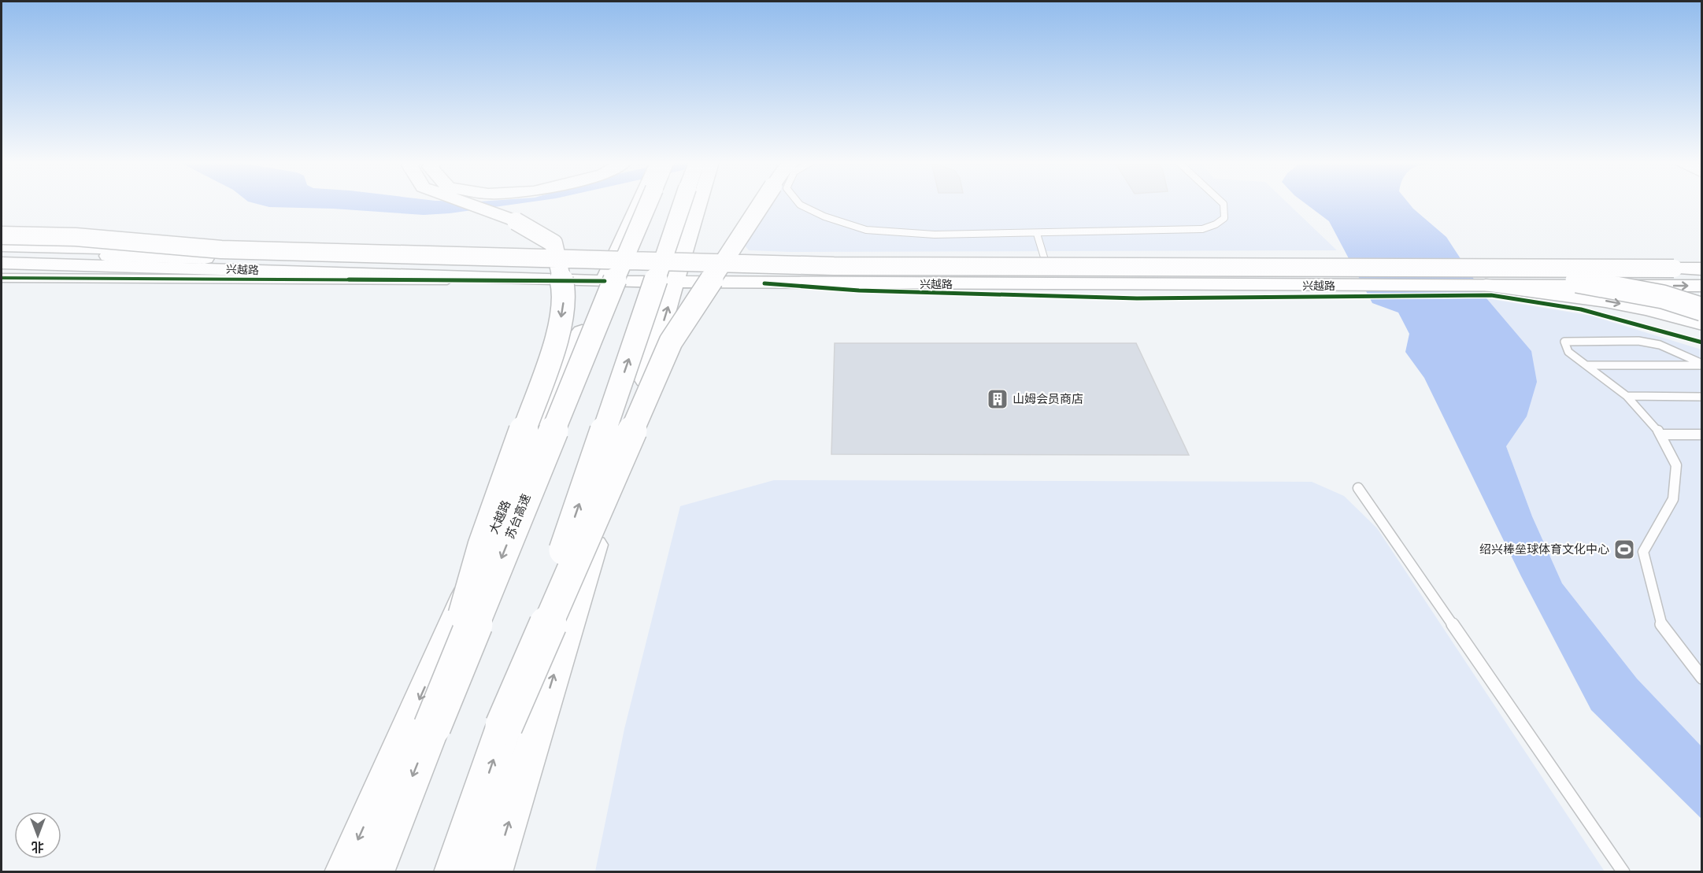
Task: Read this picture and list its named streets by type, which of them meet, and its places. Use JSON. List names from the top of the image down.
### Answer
{
  "streets": {
    "highway": ["苏台高速"],
    "main road": ["兴越路", "大越路"]
  },
  "crossings": [
    ["兴越路", "大越路"]
  ],
  "places": {
    "building": ["山姆会员商店"],
    "sports": ["绍兴棒垒球体育文化中心"]
  },
  "north": "bottom"
}
